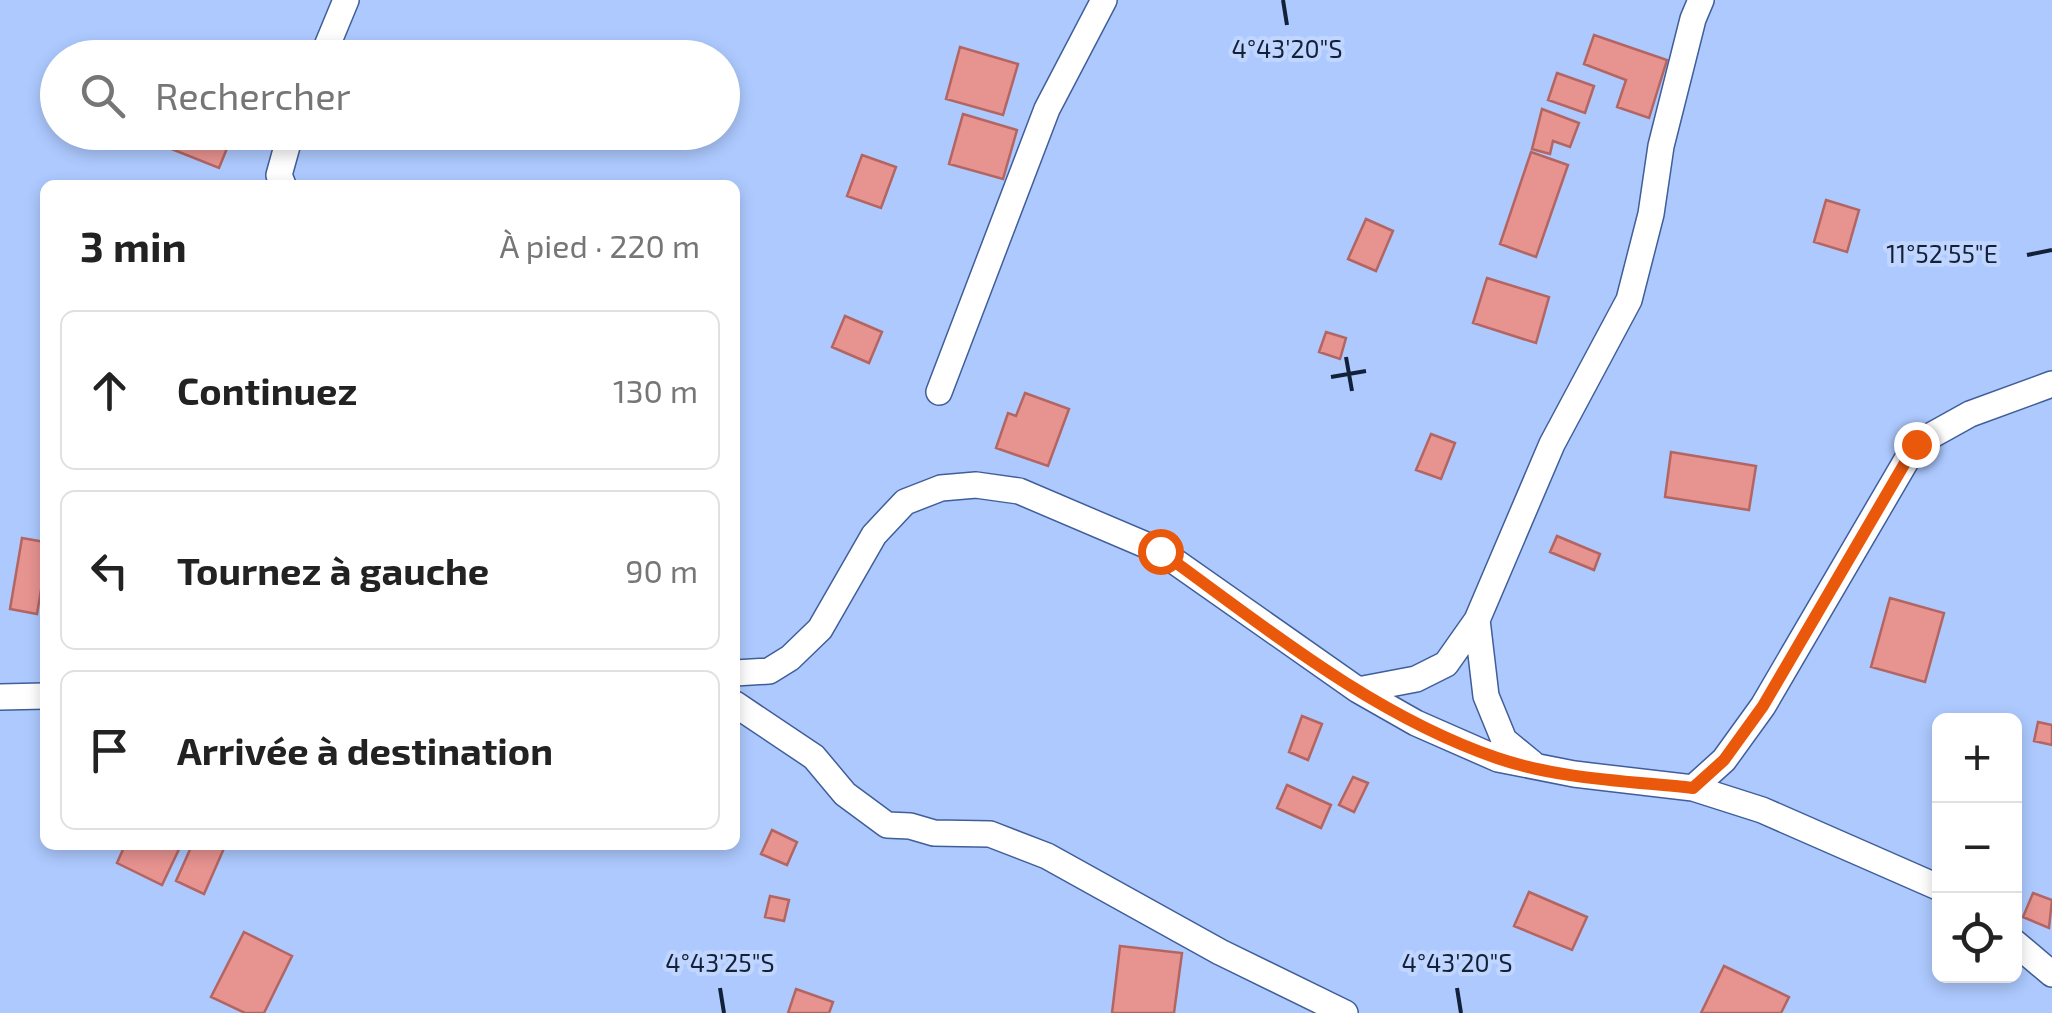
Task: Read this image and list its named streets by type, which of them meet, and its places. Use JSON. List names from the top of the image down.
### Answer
{
  "page": {
    "search": "Rechercher",
    "heading": ["3 min", "À pied · 220 m"],
    "list": [
      ["Continuez", "130 m"],
      ["Tournez à gauche", "90 m"],
      "Arrivée à destination"
    ],
    "map_buttons": ["+", "−"]
  },
  "coordinates": ["4°43'20\"S", "11°52'55\"E", "4°43'25\"S"]
}
